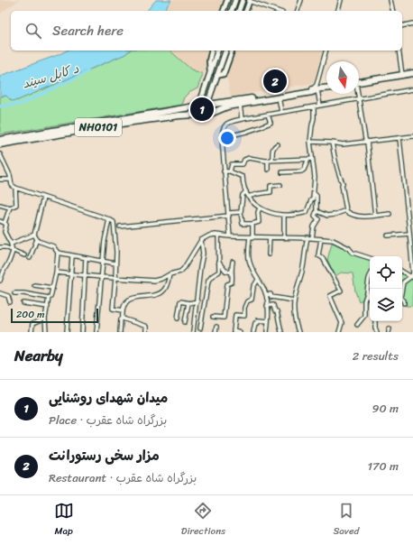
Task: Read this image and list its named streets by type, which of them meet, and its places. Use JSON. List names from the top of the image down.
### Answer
{
  "streets": {
    "highway": ["NH0101"]
  },
  "water": ["د کابل سيند"],
  "scale_bar": "200 m",
  "north": "bottom",
  "page": {
    "search": "Search here",
    "pins": ["2", "1"],
    "scale": "200 m",
    "heading": ["Nearby", "2 results"],
    "list": [
      {
        "mark": "1",
        "name": "میدان شهدای روشنایی",
        "note": "Place · بزرگراه شاه عقرب",
        "value": "90 m"
      },
      {
        "mark": "2",
        "name": "مزار سخی رستورانت",
        "note": "Restaurant · بزرگراه شاه عقرب",
        "value": "170 m"
      }
    ],
    "nav": ["Map", "Directions", "Saved"]
  }
}
